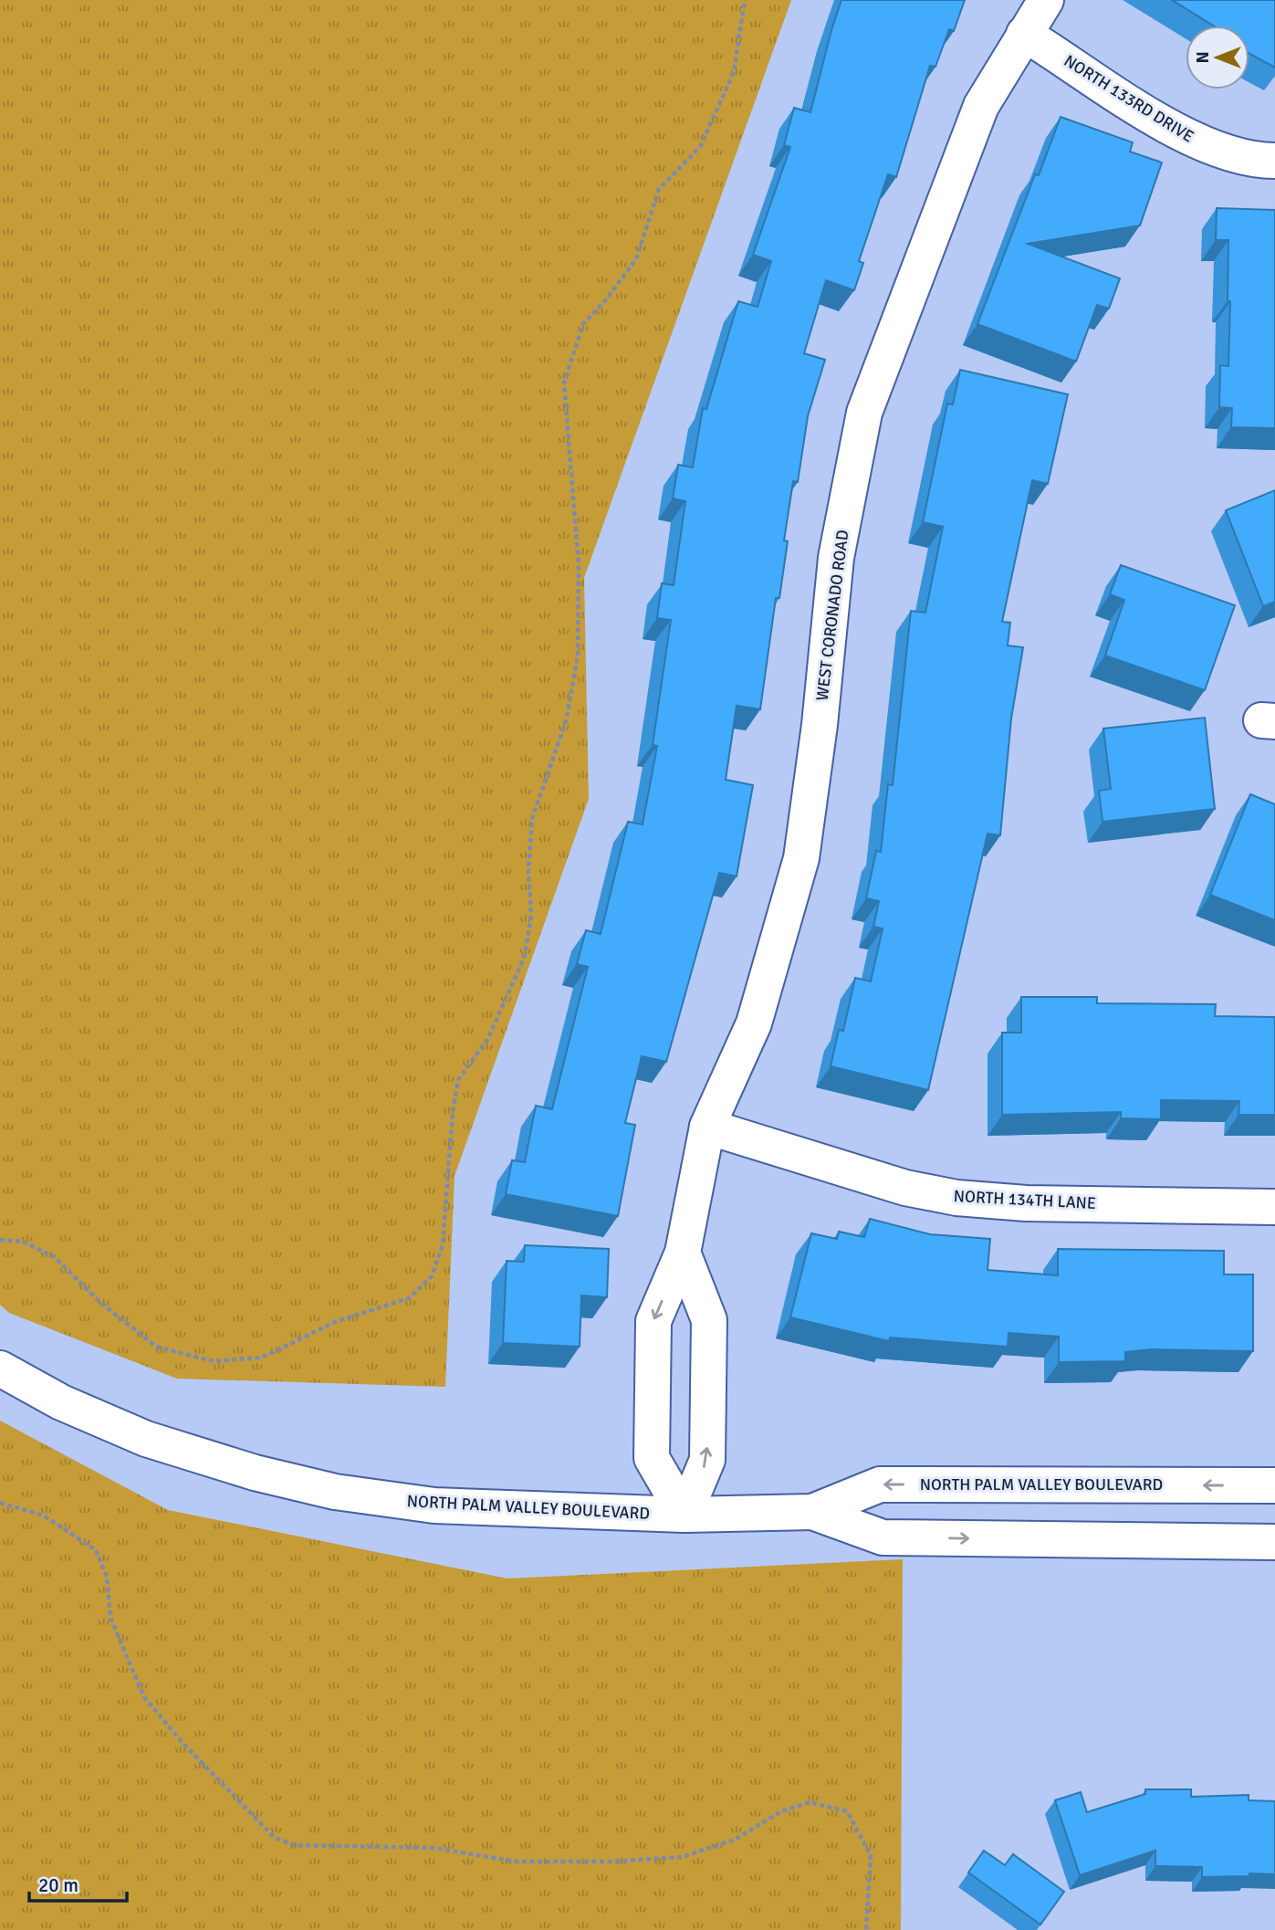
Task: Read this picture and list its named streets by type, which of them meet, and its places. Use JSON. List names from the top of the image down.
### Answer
{
  "streets": {
    "street": [
      "NORTH 133RD DRIVE",
      "WEST CORONADO ROAD",
      "NORTH 134TH LANE",
      "NORTH PALM VALLEY BOULEVARD"
    ]
  },
  "crossings": [
    ["NORTH 133RD DRIVE", "WEST CORONADO ROAD"],
    ["WEST CORONADO ROAD", "NORTH 134TH LANE"],
    ["WEST CORONADO ROAD", "NORTH PALM VALLEY BOULEVARD"]
  ],
  "scale_bar": "20 m",
  "north": "left"
}
